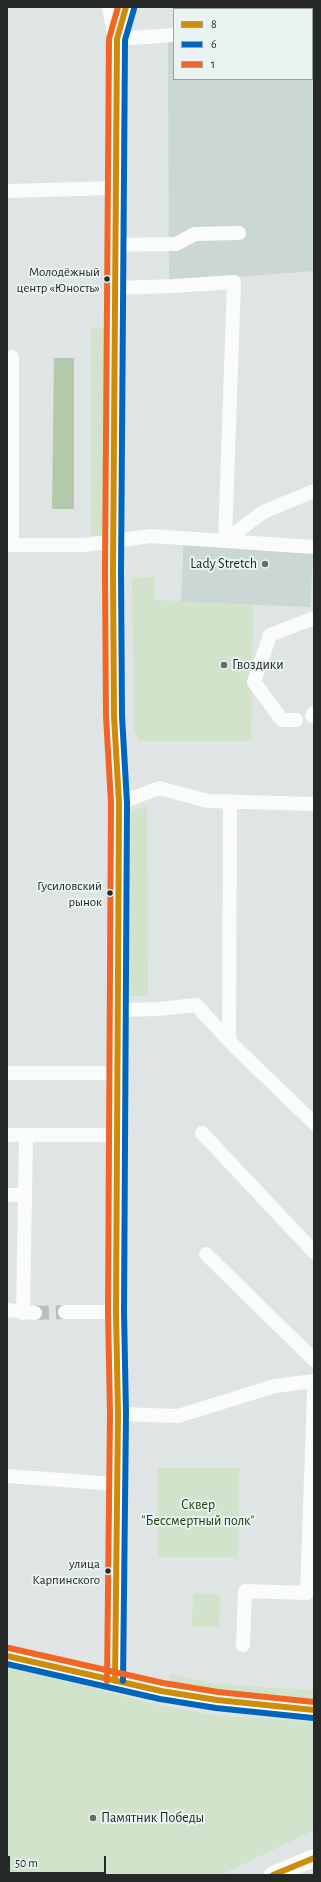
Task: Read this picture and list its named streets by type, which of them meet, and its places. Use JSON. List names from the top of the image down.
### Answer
{
  "parks": ["Сквер \"Бессмертный полк\""],
  "places": [
    "Молодёжный центр «Юность»",
    "Lady Stretch",
    "Гвоздики",
    "Гусиловский рынок",
    "улица Карпинского",
    "Памятник Победы"
  ],
  "lines": ["transit line 8", "transit line 1", "transit line 6"],
  "legend": ["8", "6", "1"],
  "scale_bar": "50 m"
}
